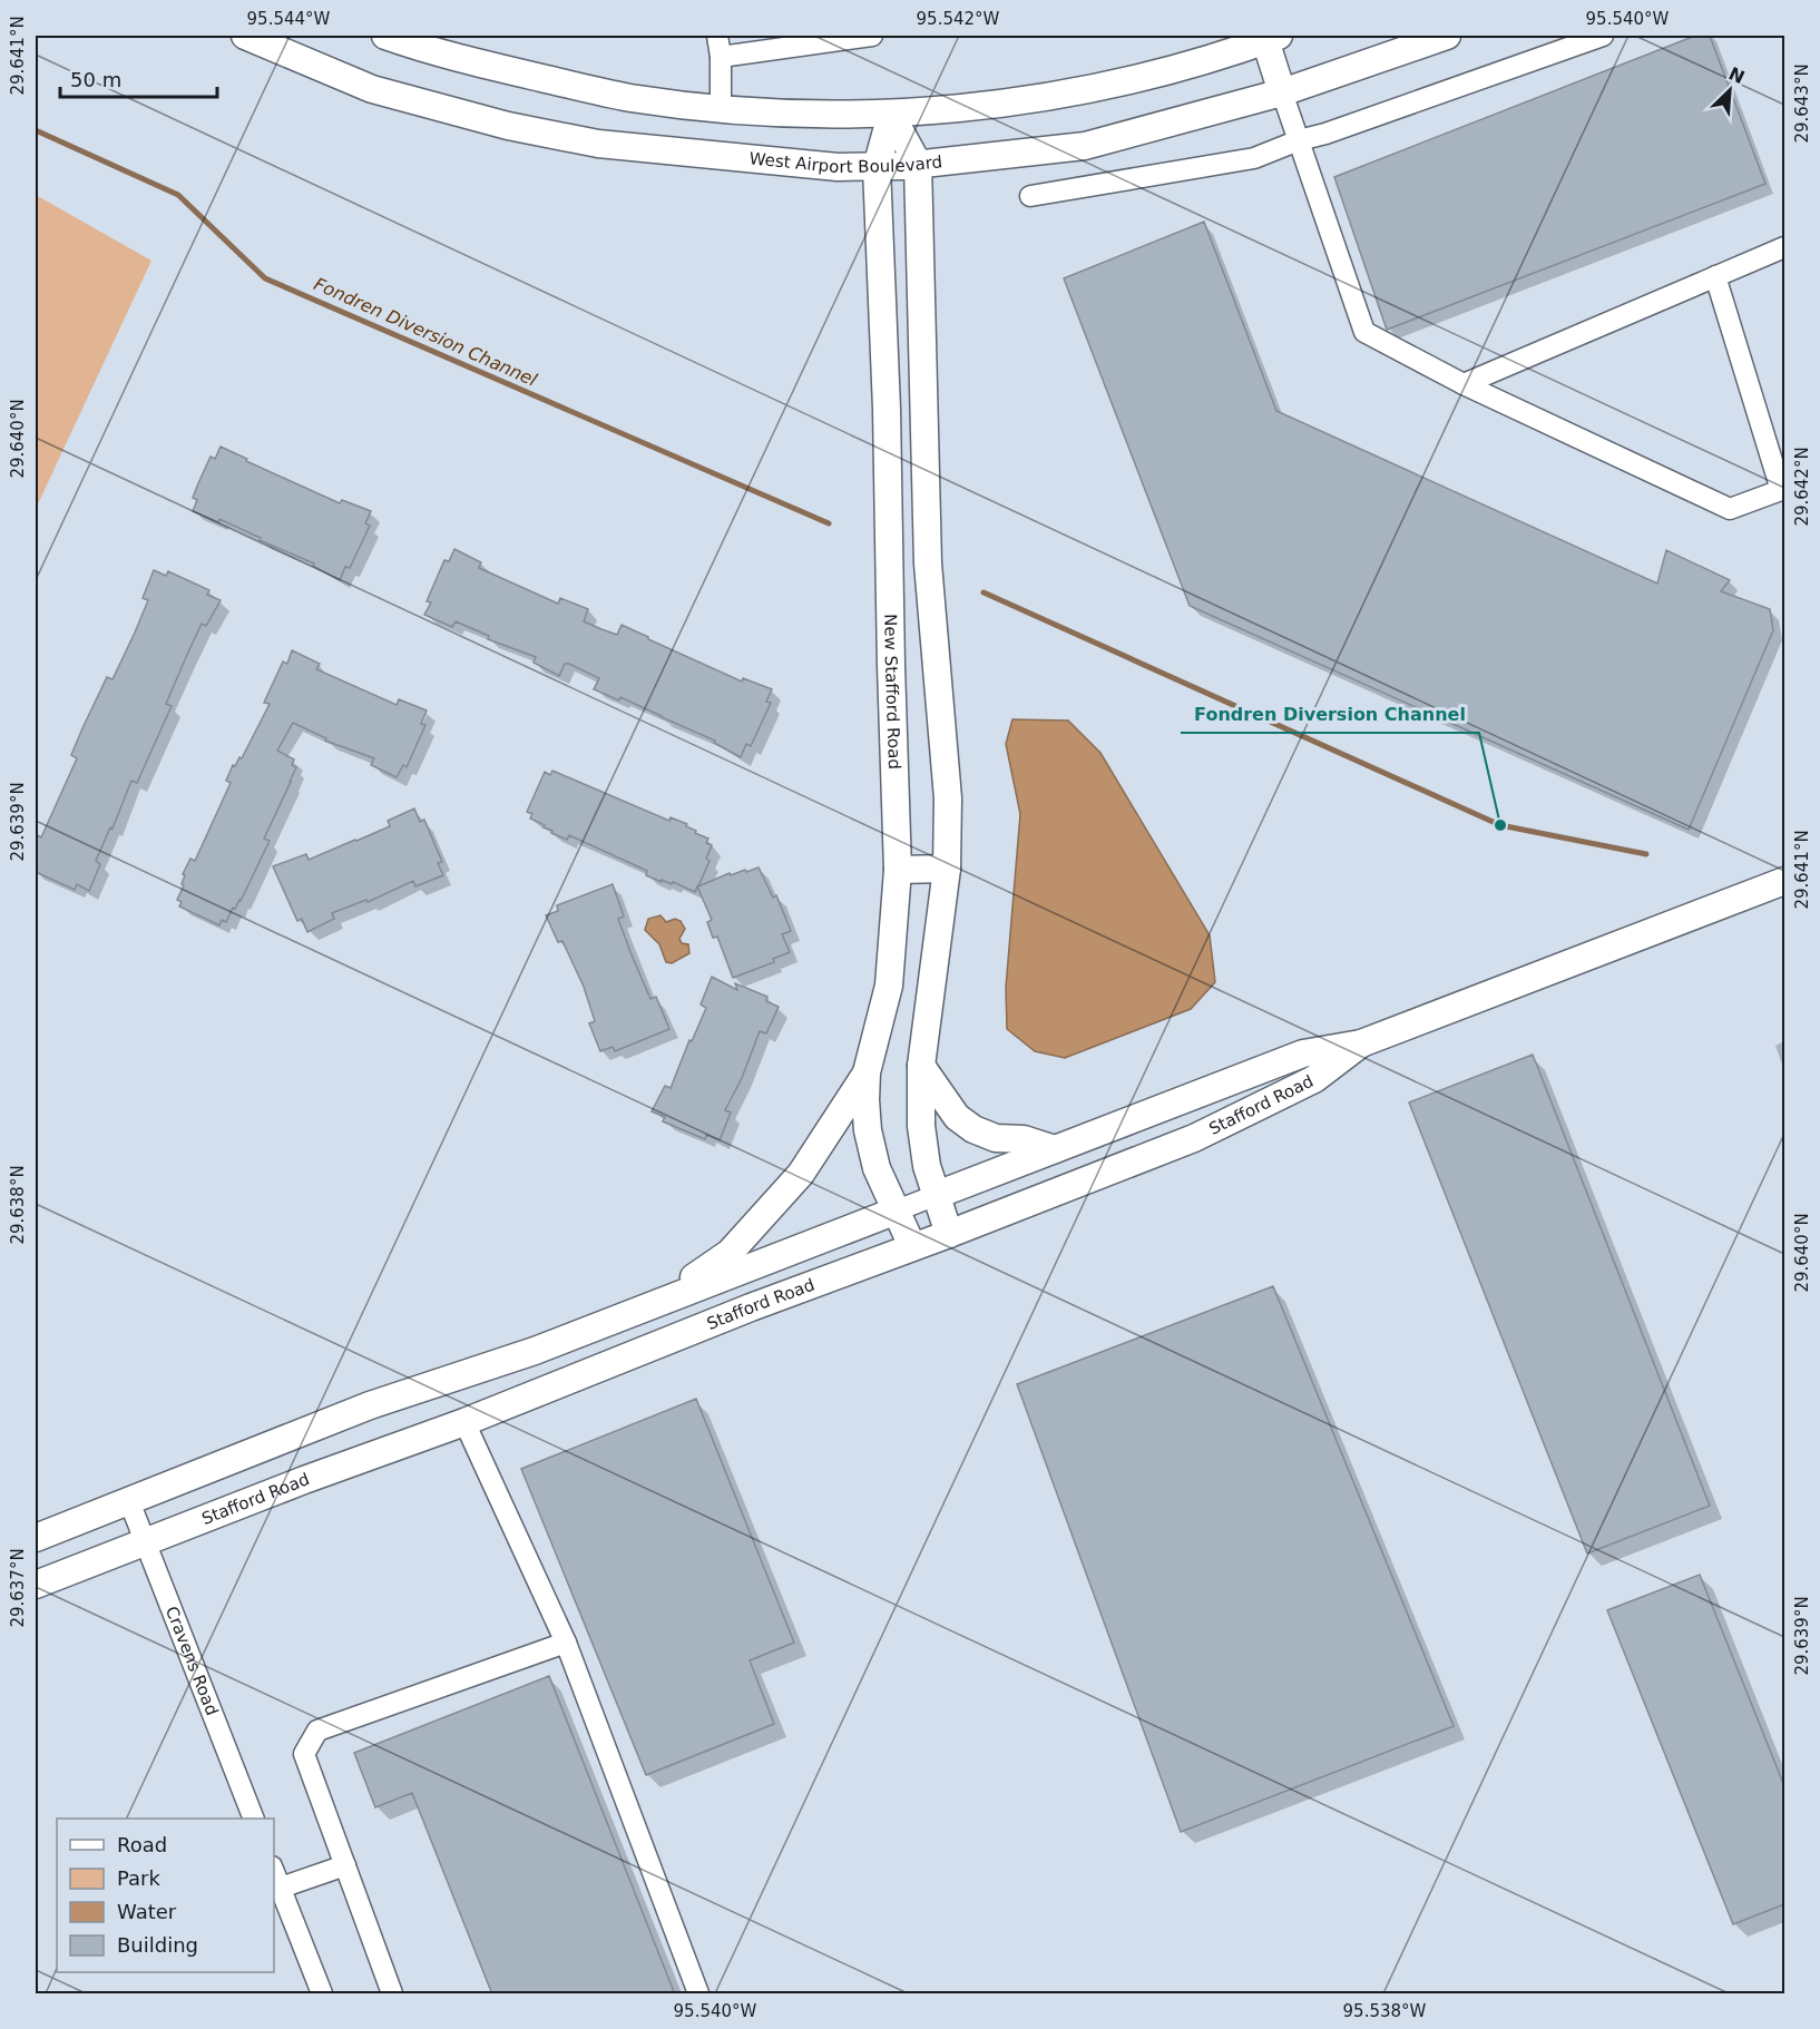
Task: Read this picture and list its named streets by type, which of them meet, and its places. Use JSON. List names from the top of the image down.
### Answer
{
  "streets": {
    "main road": ["West Airport Boulevard", "New Stafford Road", "Stafford Road"],
    "street": ["Cravens Road"]
  },
  "crossings": [
    ["West Airport Boulevard", "New Stafford Road"],
    ["New Stafford Road", "Stafford Road"],
    ["Stafford Road", "Cravens Road"]
  ],
  "water": ["Fondren Diversion Channel"],
  "places": ["Fondren Diversion Channel"],
  "legend": [
    "Road",
    "Park",
    "Water",
    "Building"
  ],
  "scale_bar": "50 m",
  "north": "top right",
  "coordinates": [
    "95.544°W",
    "95.542°W",
    "95.540°W",
    "29.641°N",
    "29.643°N",
    "29.640°N",
    "29.642°N",
    "29.639°N",
    "29.638°N",
    "29.637°N",
    "95.538°W"
  ]
}
